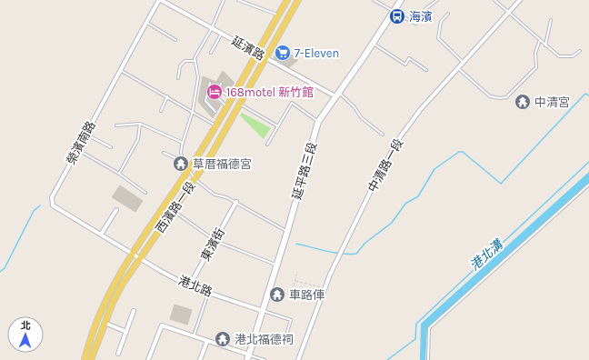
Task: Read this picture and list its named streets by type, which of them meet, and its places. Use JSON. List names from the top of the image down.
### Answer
{
  "streets": {
    "main road": ["西濱路一段"],
    "street": [
      "延濱路",
      "榮濱南路",
      "中清路一段",
      "延平路三段",
      "東濱街",
      "港北路"
    ]
  },
  "crossings": [
    ["延濱路", "榮濱南路"],
    ["延濱路", "延平路三段"],
    ["延濱路", "西濱路一段"],
    ["榮濱南路", "西濱路一段"],
    ["榮濱南路", "港北路"],
    ["延平路三段", "港北路"],
    ["西濱路一段", "港北路"],
    ["東濱街", "港北路"]
  ],
  "water": ["港北溝"],
  "places": {
    "bus stop": ["海濱"],
    "supermarket": ["7-Eleven"],
    "hotel": ["168motel 新竹館"],
    "temple": [
      "中清宮",
      "草厝福德宮",
      "車路俥",
      "港北福德祠"
    ]
  },
  "north": "top"
}
